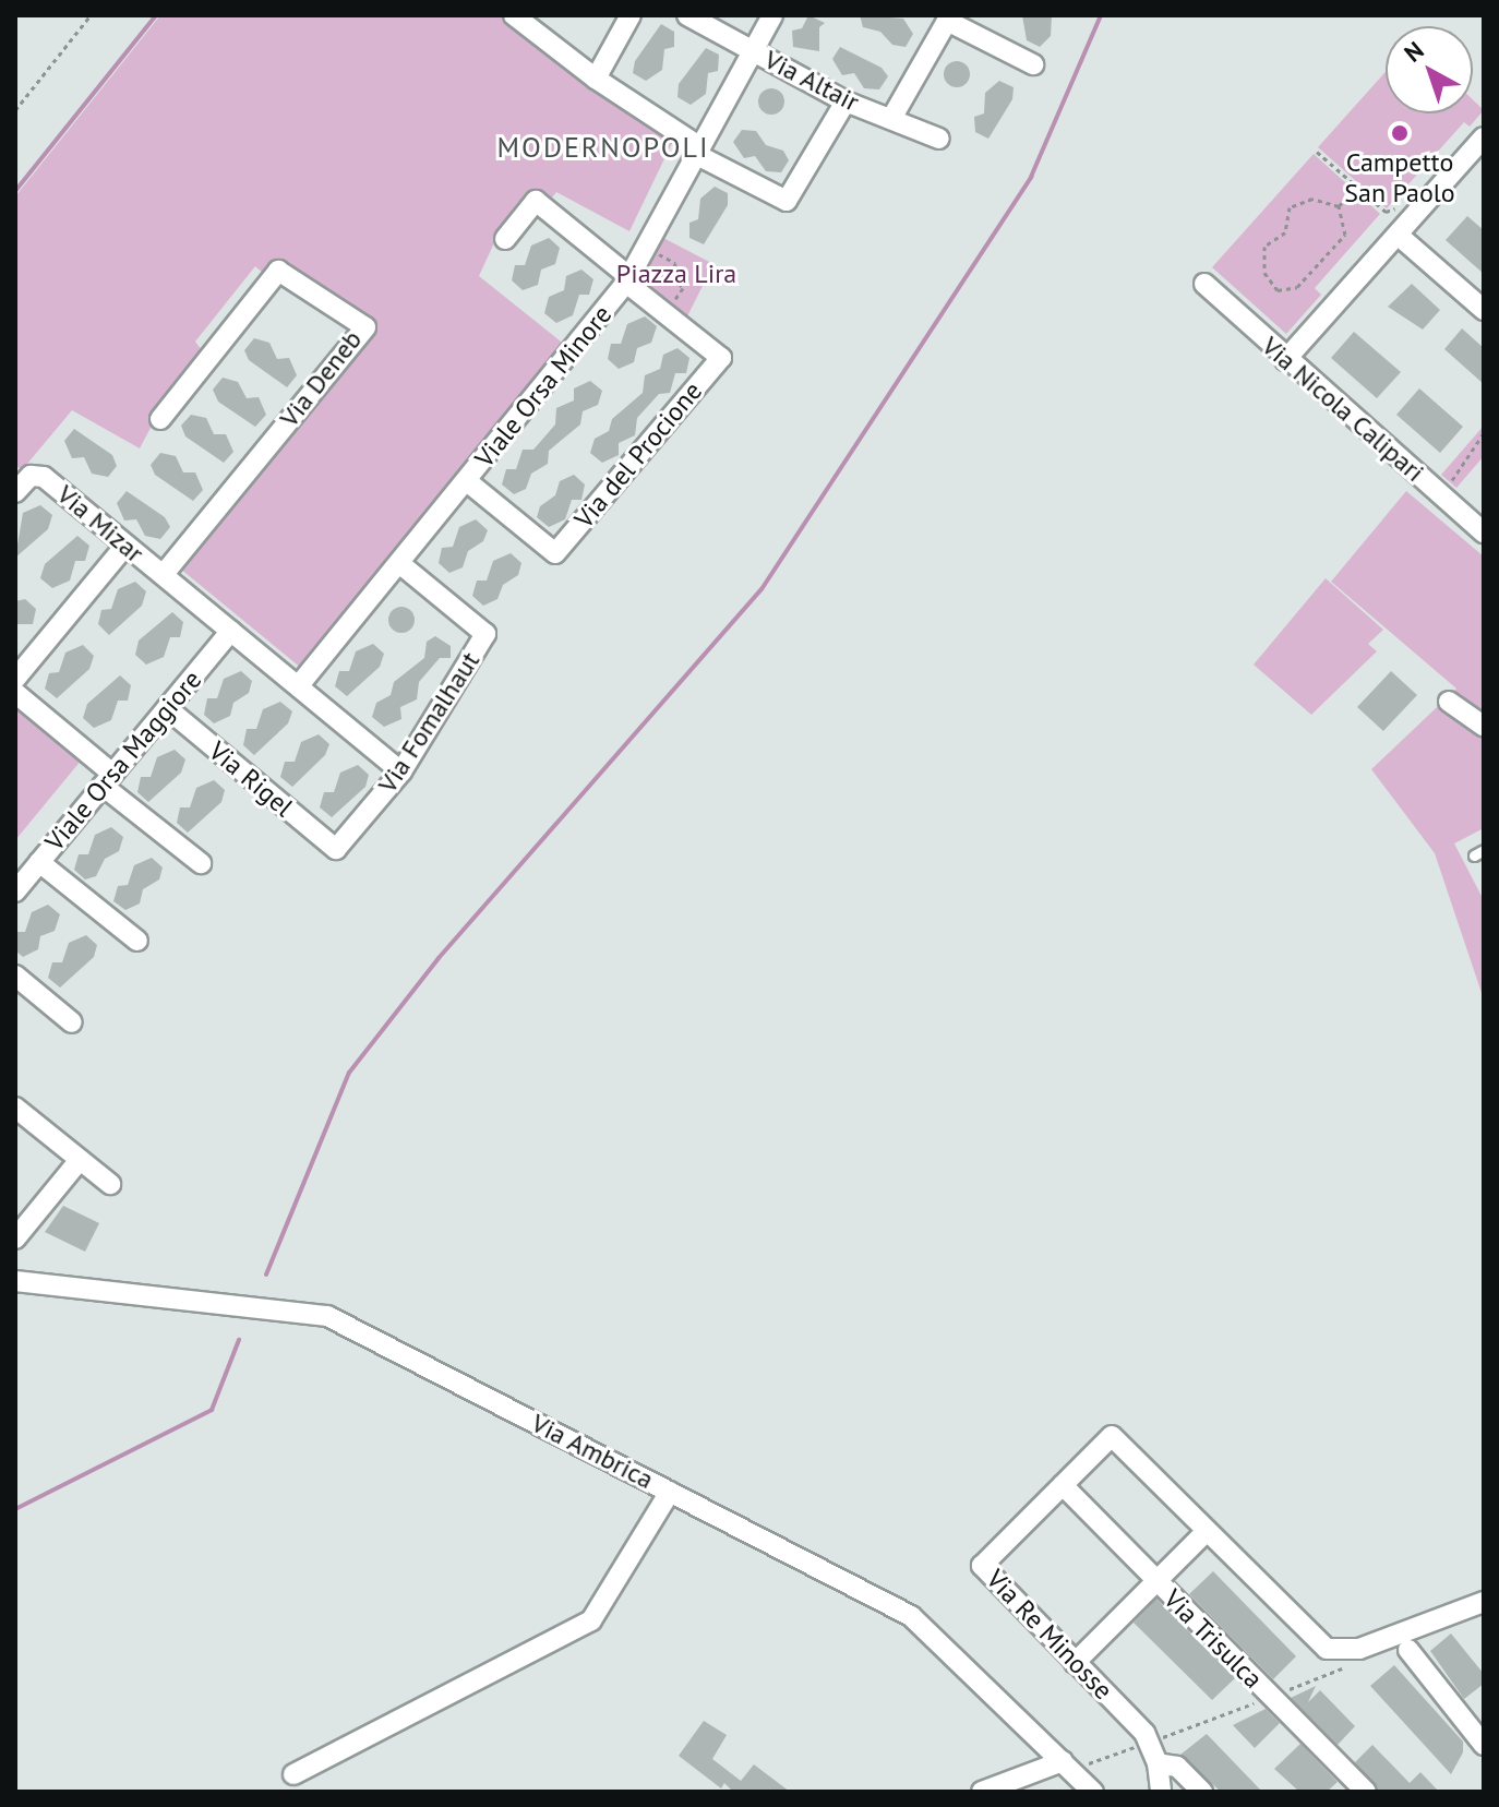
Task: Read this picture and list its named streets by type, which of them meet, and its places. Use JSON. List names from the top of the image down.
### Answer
{
  "streets": {
    "street": [
      "Via Altair",
      "Via Deneb",
      "Viale Orsa Minore",
      "Via Nicola Calipari",
      "Via del Procione",
      "Via Mizar",
      "Via Fomalhaut",
      "Viale Orsa Maggiore",
      "Via Rigel",
      "Via Ambrica",
      "Via Re Minosse",
      "Via Trisulca"
    ]
  },
  "crossings": [
    ["Via Altair", "Viale Orsa Minore"],
    ["Via Deneb", "Via Mizar"],
    ["Viale Orsa Minore", "Via del Procione"],
    ["Viale Orsa Minore", "Via Mizar"],
    ["Viale Orsa Minore", "Via Fomalhaut"],
    ["Via Mizar", "Via Fomalhaut"],
    ["Via Mizar", "Viale Orsa Maggiore"],
    ["Via Fomalhaut", "Via Rigel"],
    ["Viale Orsa Maggiore", "Via Rigel"],
    ["Via Re Minosse", "Via Trisulca"]
  ],
  "districts": ["MODERNOPOLI"],
  "parks": ["Piazza Lira"],
  "places": ["Campetto San Paolo"],
  "north": "top left"
}
